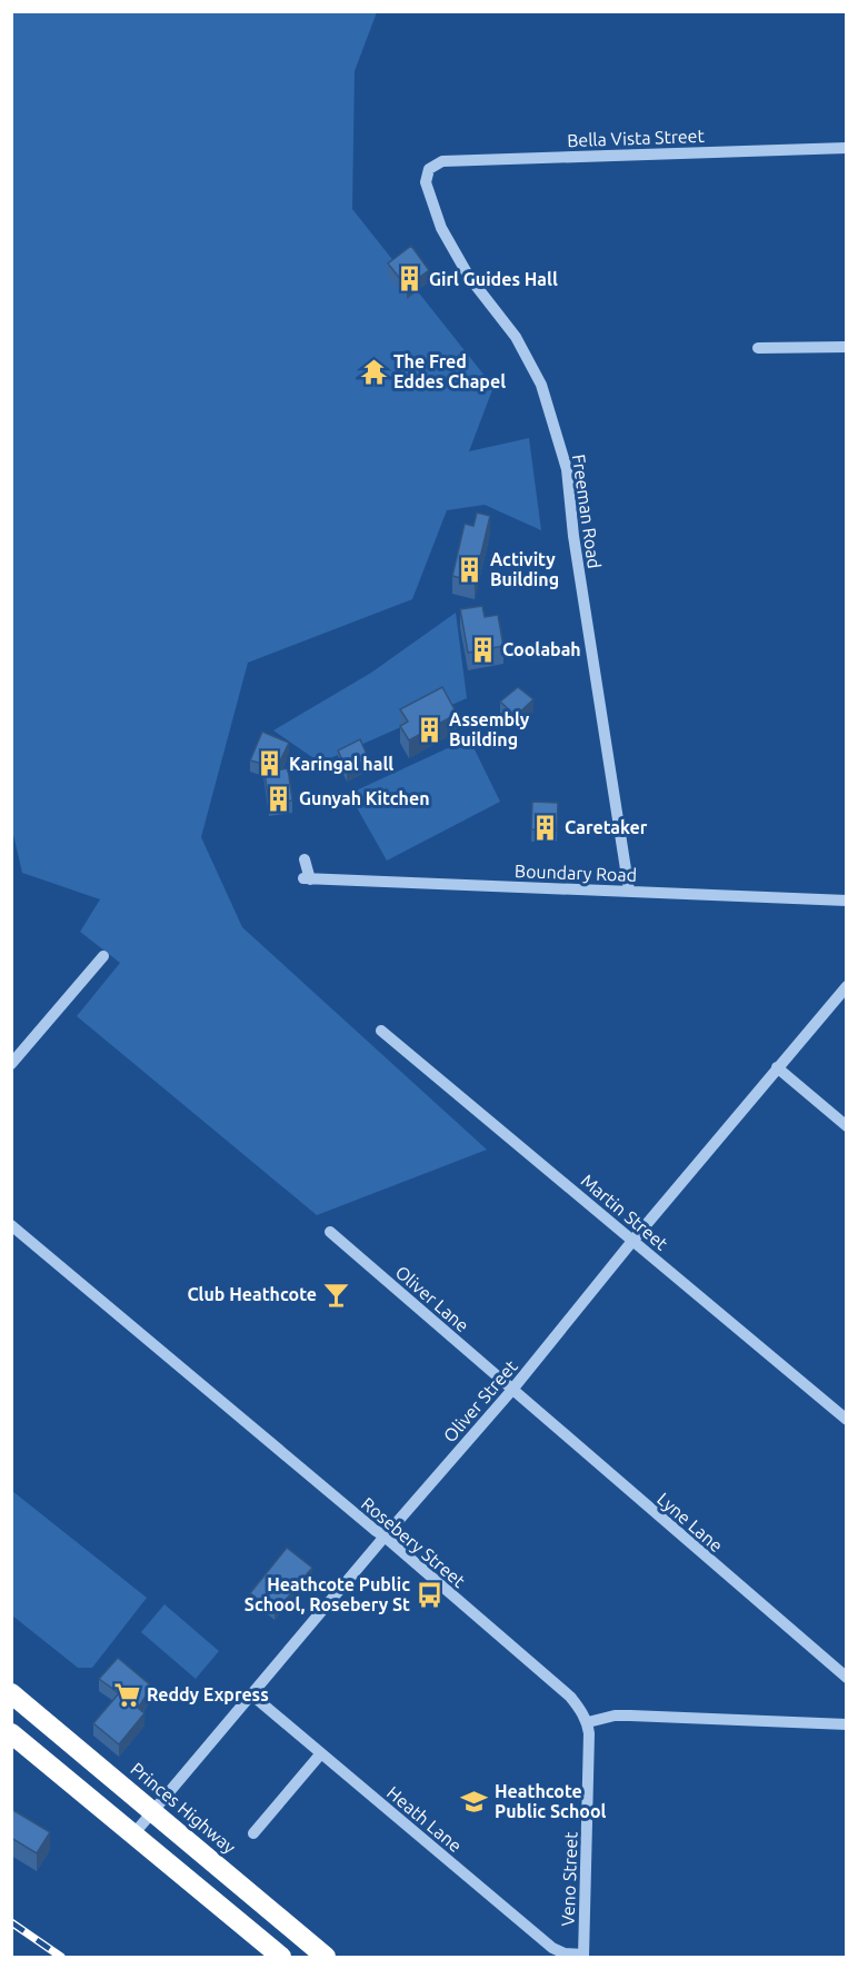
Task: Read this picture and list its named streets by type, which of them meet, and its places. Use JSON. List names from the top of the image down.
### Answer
{
  "streets": {
    "highway": ["Princes Highway"],
    "street": [
      "Bella Vista Street",
      "Freeman Road",
      "Boundary Road",
      "Martin Street",
      "Oliver Lane",
      "Oliver Street",
      "Lyne Lane",
      "Rosebery Street",
      "Heath Lane",
      "Veno Street"
    ]
  },
  "crossings": [
    ["Bella Vista Street", "Freeman Road"],
    ["Freeman Road", "Boundary Road"],
    ["Martin Street", "Oliver Street"],
    ["Oliver Lane", "Oliver Street"],
    ["Oliver Lane", "Lyne Lane"],
    ["Oliver Street", "Lyne Lane"],
    ["Oliver Street", "Rosebery Street"],
    ["Oliver Street", "Princes Highway"],
    ["Oliver Street", "Heath Lane"],
    ["Rosebery Street", "Veno Street"],
    ["Heath Lane", "Veno Street"]
  ],
  "places": {
    "building": [
      "Girl Guides Hall",
      "Activity Building",
      "Coolabah",
      "Assembly Building",
      "Karingal hall",
      "Gunyah Kitchen",
      "Caretaker"
    ],
    "temple": ["The Fred Eddes Chapel"],
    "bar": ["Club Heathcote"],
    "bus stop": ["Heathcote Public School, Rosebery St"],
    "supermarket": ["Reddy Express"],
    "school or university": ["Heathcote Public School"]
  }
}
